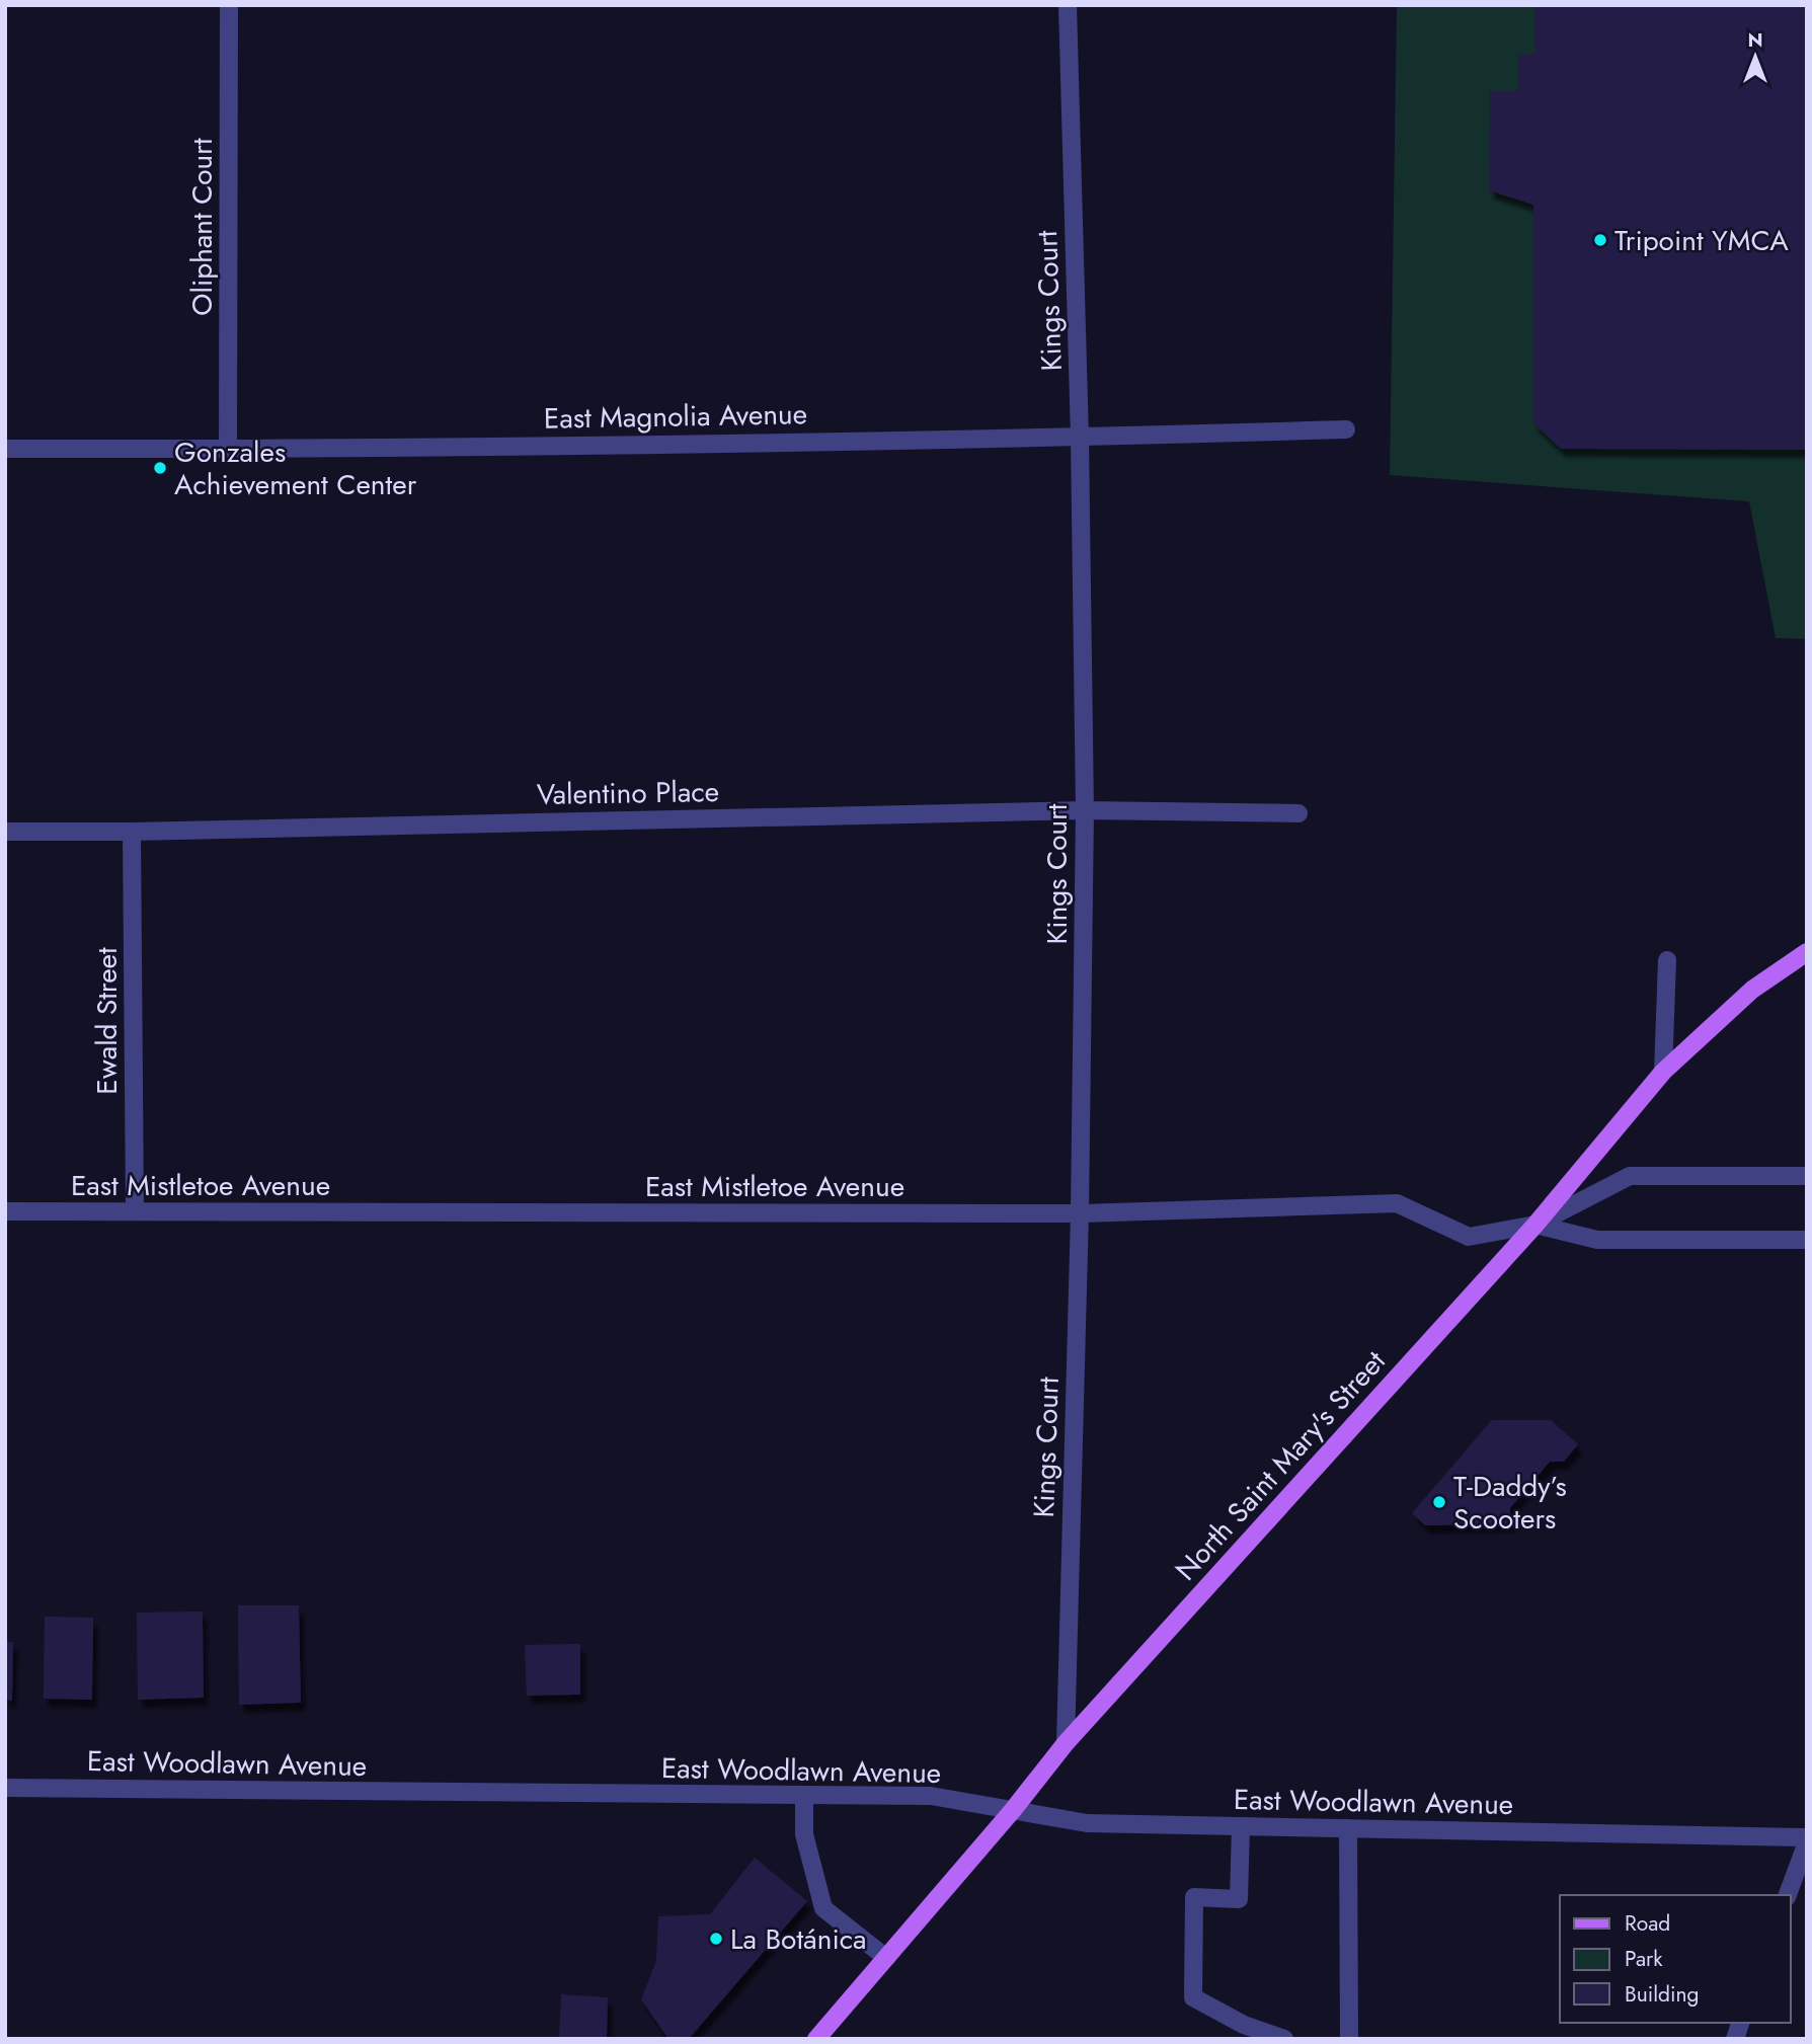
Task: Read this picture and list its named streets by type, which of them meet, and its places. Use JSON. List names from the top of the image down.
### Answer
{
  "streets": {
    "main road": ["North Saint Mary's Street"],
    "street": [
      "Oliphant Court",
      "Kings Court",
      "East Magnolia Avenue",
      "Valentino Place",
      "Ewald Street",
      "East Mistletoe Avenue",
      "East Woodlawn Avenue"
    ]
  },
  "crossings": [
    ["Oliphant Court", "East Magnolia Avenue"],
    ["Kings Court", "East Magnolia Avenue"],
    ["Kings Court", "Valentino Place"],
    ["Kings Court", "East Mistletoe Avenue"],
    ["Kings Court", "North Saint Mary's Street"],
    ["Valentino Place", "Ewald Street"],
    ["Ewald Street", "East Mistletoe Avenue"],
    ["East Mistletoe Avenue", "North Saint Mary's Street"],
    ["North Saint Mary's Street", "East Woodlawn Avenue"]
  ],
  "places": [
    "Tripoint YMCA",
    "Gonzales Achievement Center",
    "T-Daddy’s Scooters",
    "La Botánica"
  ],
  "legend": ["Road", "Park", "Building"],
  "north": "top"
}
